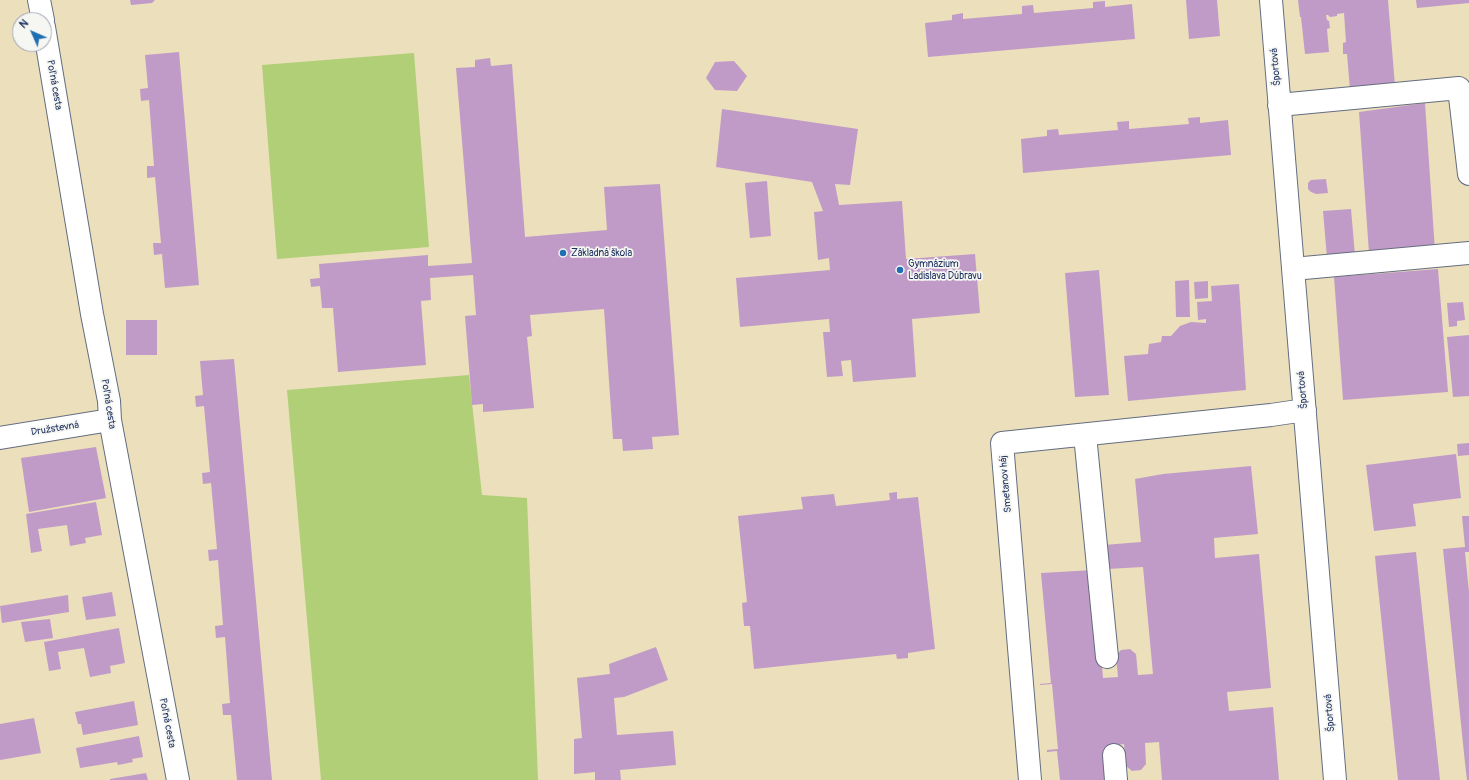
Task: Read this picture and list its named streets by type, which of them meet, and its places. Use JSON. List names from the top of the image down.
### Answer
{
  "streets": {
    "street": [
      "Športová",
      "Poľná cesta",
      "Družstevná",
      "Smetanov háj"
    ]
  },
  "crossings": [
    ["Športová", "Smetanov háj"],
    ["Poľná cesta", "Družstevná"]
  ],
  "places": ["Základná škola", "Gymnázium Ladislava Dúbravu"],
  "north": "top left"
}
